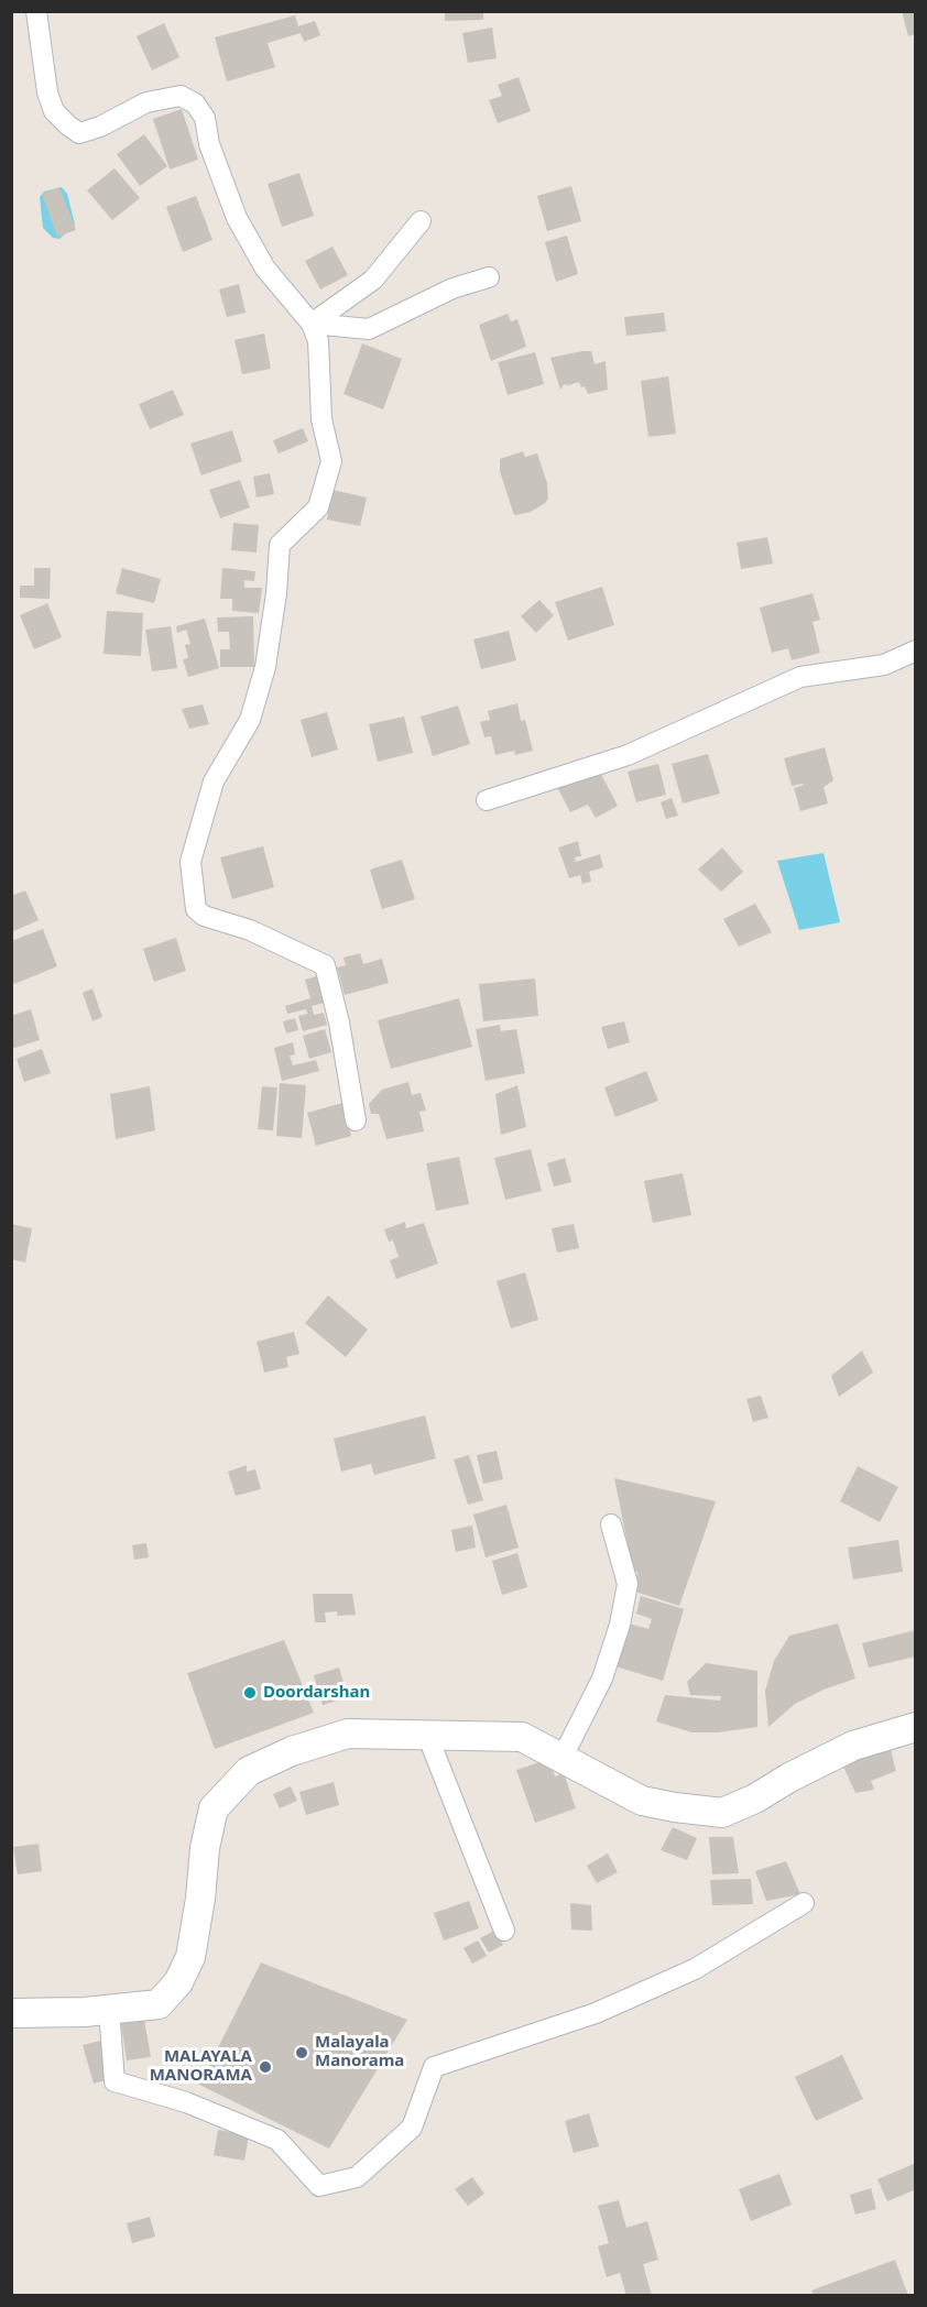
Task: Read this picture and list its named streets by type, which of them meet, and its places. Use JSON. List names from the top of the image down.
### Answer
{
  "places": ["Doordarshan", "Malayala Manorama", "MALAYALA MANORAMA"]
}
